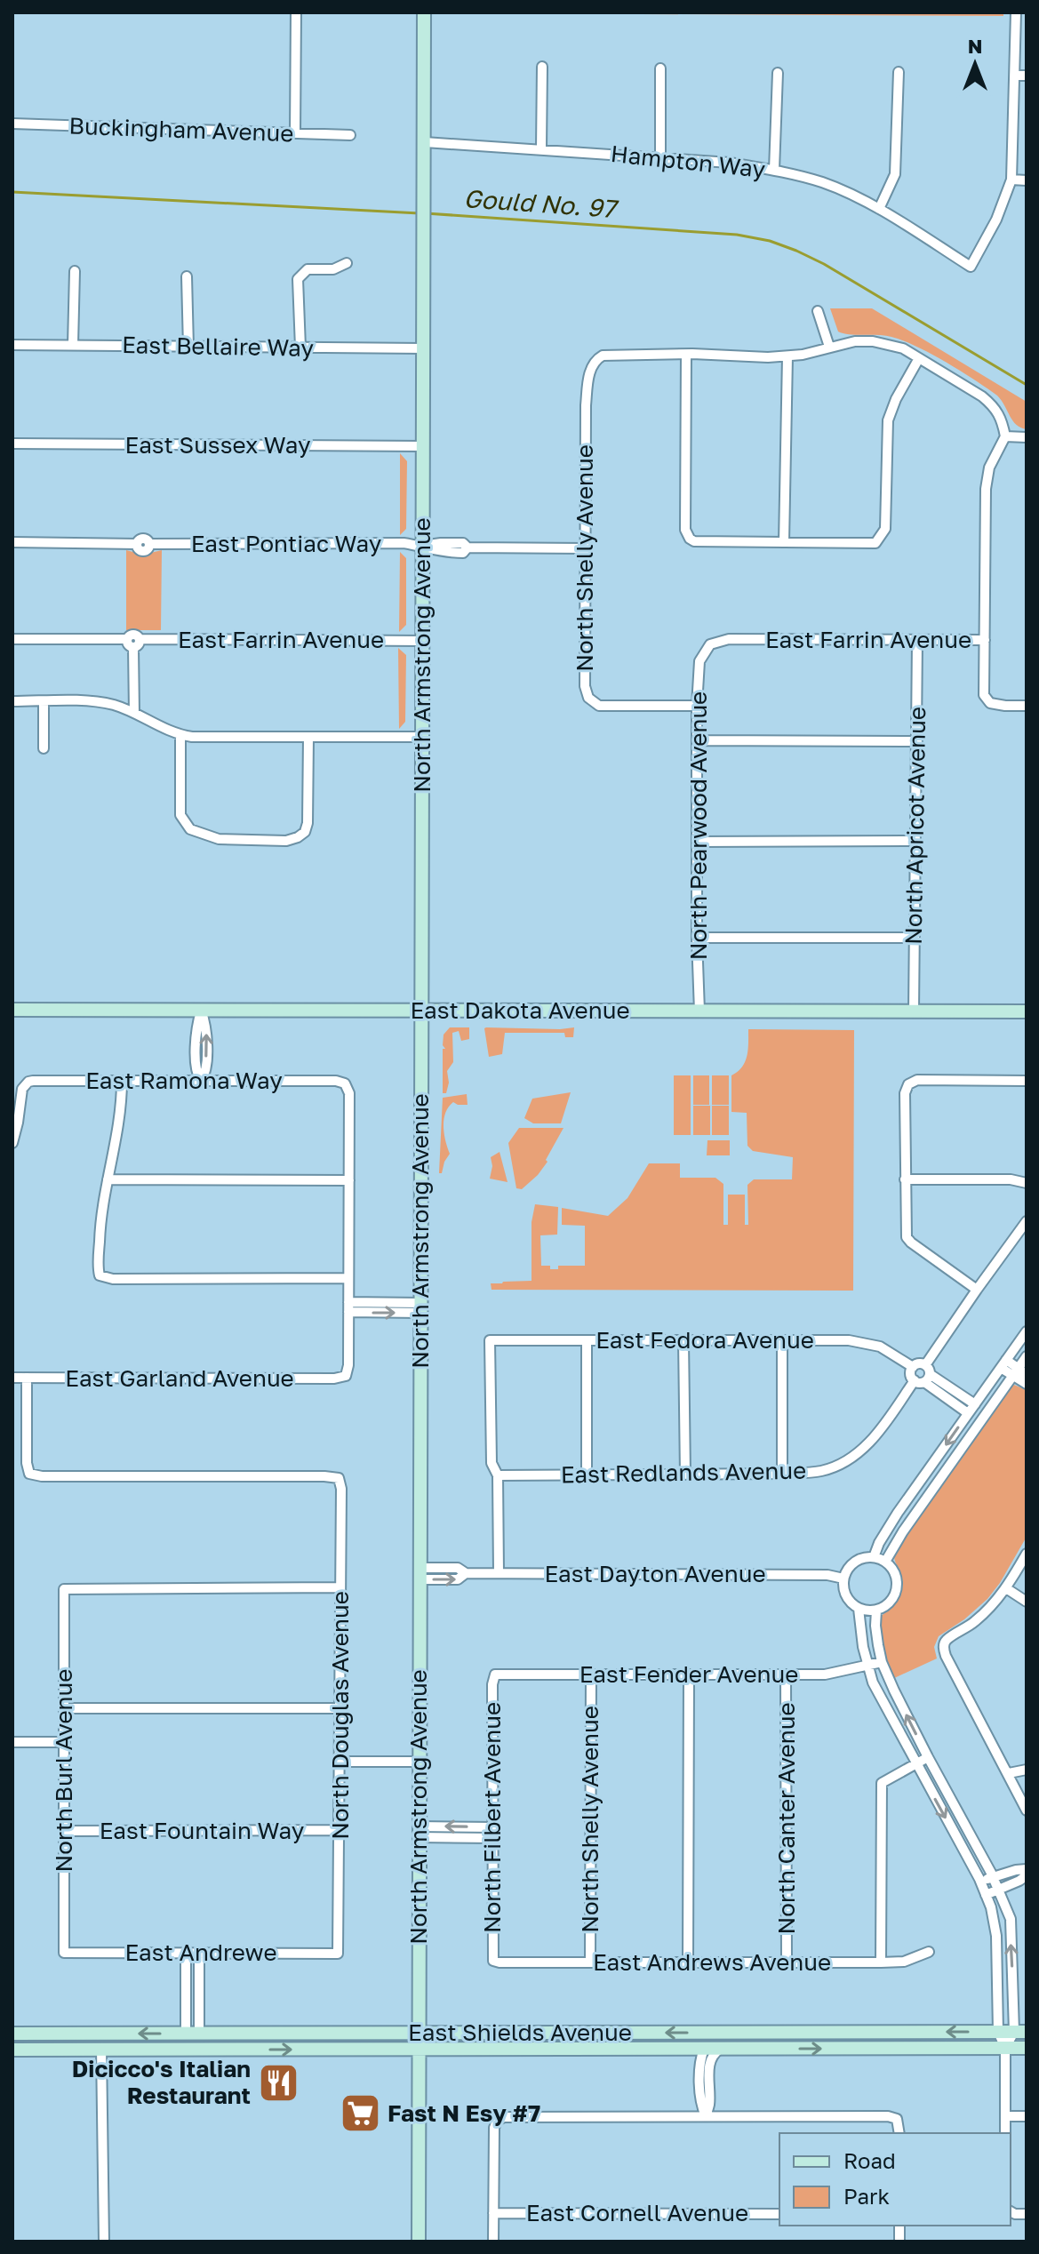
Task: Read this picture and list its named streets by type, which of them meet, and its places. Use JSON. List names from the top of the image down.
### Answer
{
  "streets": {
    "street": [
      "Buckingham Avenue",
      "Hampton Way",
      "East Bellaire Way",
      "East Sussex Way",
      "East Pontiac Way",
      "North Shelly Avenue",
      "East Farrin Avenue",
      "North Armstrong Avenue",
      "North Pearwood Avenue",
      "North Apricot Avenue",
      "East Dakota Avenue",
      "East Ramona Way",
      "East Fedora Avenue",
      "East Garland Avenue",
      "East Redlands Avenue",
      "East Dayton Avenue",
      "East Fender Avenue",
      "North Douglas Avenue",
      "North Burl Avenue",
      "North Filbert Avenue",
      "North Canter Avenue",
      "East Fountain Way",
      "East Andrewe",
      "East Andrews Avenue",
      "East Shields Avenue",
      "East Cornell Avenue"
    ]
  },
  "crossings": [
    ["Hampton Way", "North Armstrong Avenue"],
    ["East Bellaire Way", "North Armstrong Avenue"],
    ["East Sussex Way", "North Armstrong Avenue"],
    ["East Pontiac Way", "North Shelly Avenue"],
    ["East Pontiac Way", "North Armstrong Avenue"],
    ["North Shelly Avenue", "North Pearwood Avenue"],
    ["North Shelly Avenue", "East Fender Avenue"],
    ["North Shelly Avenue", "East Andrews Avenue"],
    ["East Farrin Avenue", "North Armstrong Avenue"],
    ["East Farrin Avenue", "North Pearwood Avenue"],
    ["East Farrin Avenue", "North Apricot Avenue"],
    ["North Armstrong Avenue", "East Dakota Avenue"],
    ["North Armstrong Avenue", "East Dayton Avenue"],
    ["North Armstrong Avenue", "East Shields Avenue"],
    ["North Pearwood Avenue", "East Dakota Avenue"],
    ["North Apricot Avenue", "East Dakota Avenue"],
    ["East Fedora Avenue", "East Redlands Avenue"],
    ["East Garland Avenue", "North Douglas Avenue"],
    ["East Fender Avenue", "North Filbert Avenue"],
    ["East Fender Avenue", "North Canter Avenue"],
    ["North Douglas Avenue", "North Burl Avenue"],
    ["North Douglas Avenue", "East Fountain Way"],
    ["North Douglas Avenue", "East Andrewe"],
    ["North Burl Avenue", "East Fountain Way"],
    ["North Burl Avenue", "East Andrewe"],
    ["North Filbert Avenue", "East Andrews Avenue"],
    ["North Canter Avenue", "East Andrews Avenue"]
  ],
  "water": ["Gould No. 97"],
  "places": {
    "restaurant": ["Dicicco's Italian Restaurant"],
    "supermarket": ["Fast N Esy #7"]
  },
  "legend": ["Road", "Park"],
  "north": "top"
}
